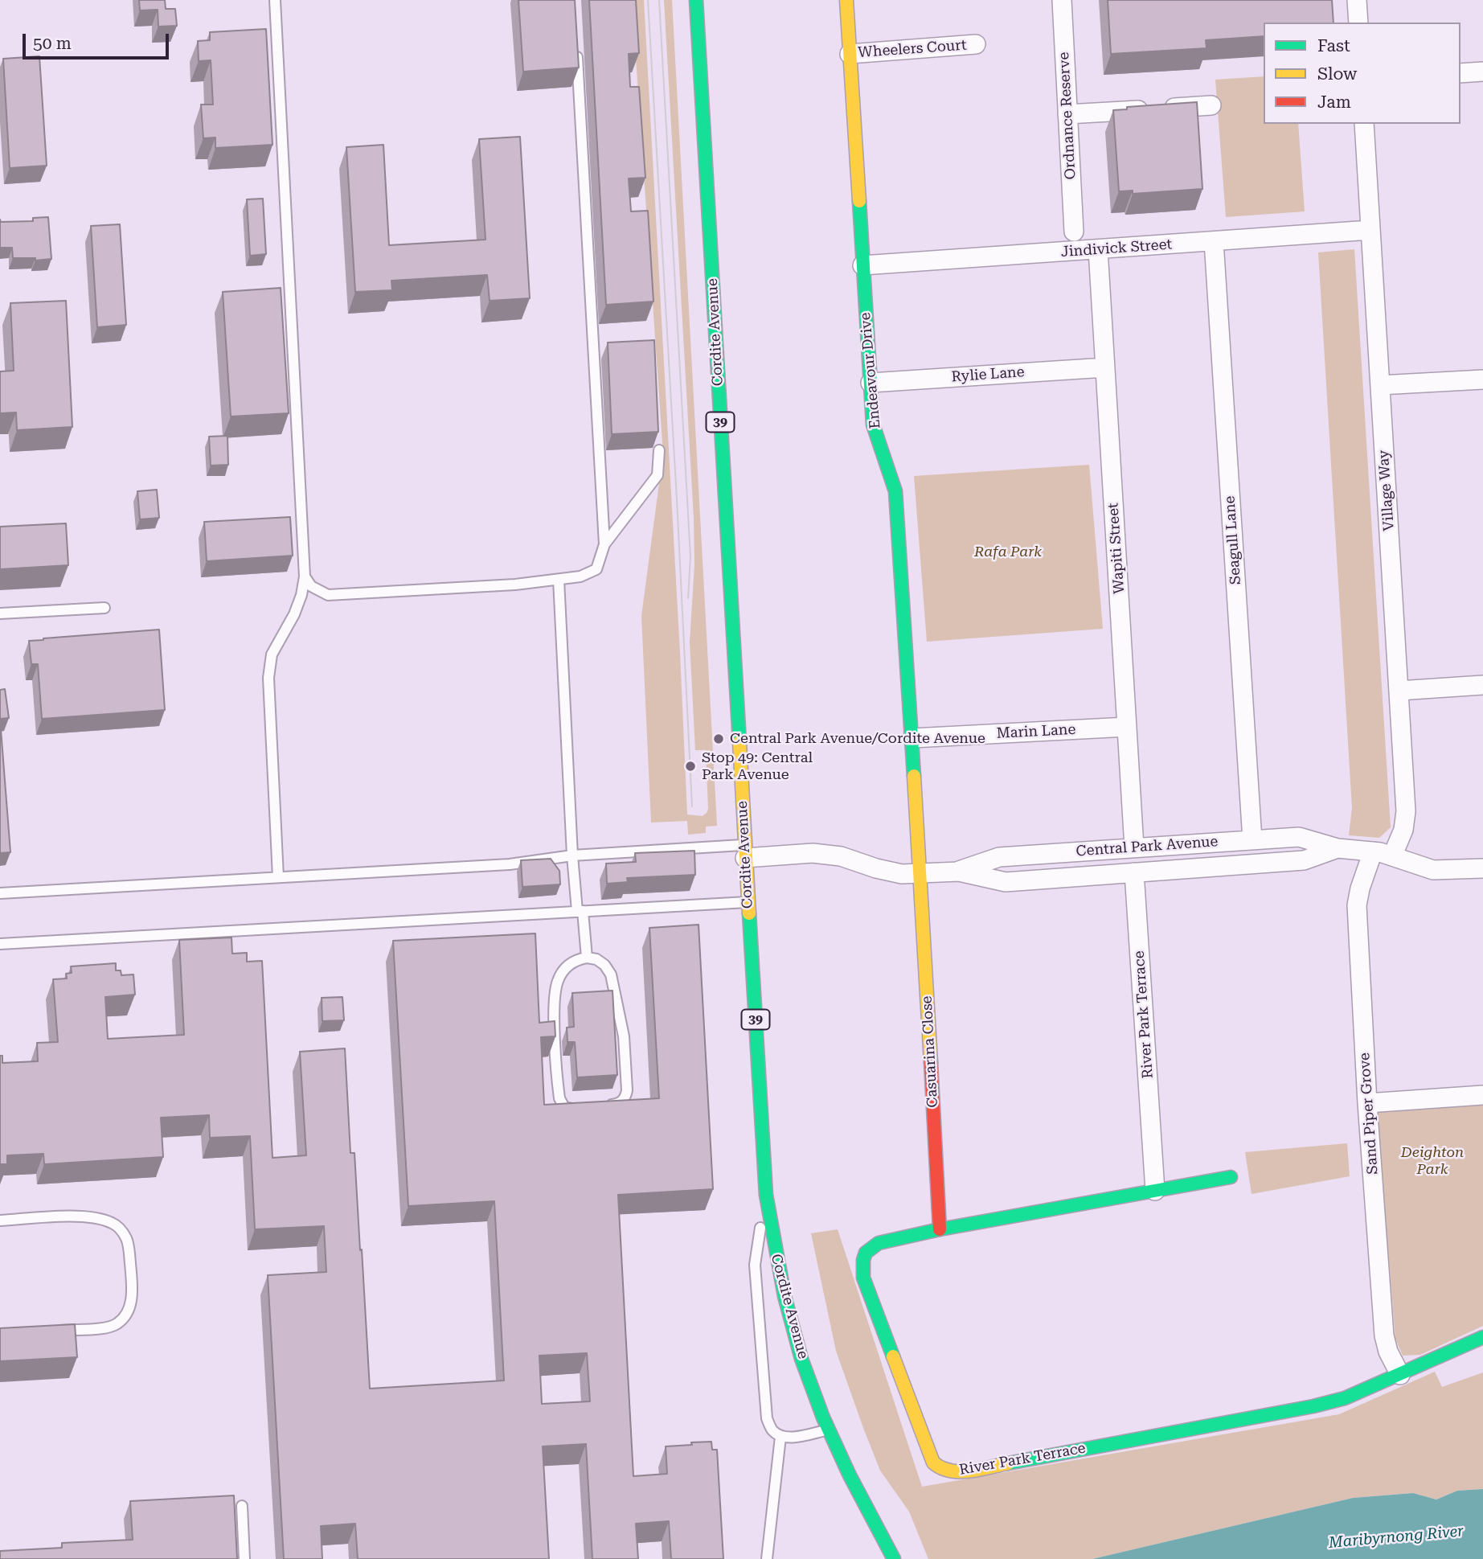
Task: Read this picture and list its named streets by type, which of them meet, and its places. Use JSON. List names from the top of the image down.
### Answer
{
  "streets": {
    "street": [
      "Wheelers Court",
      "Ordnance Reserve",
      "Jindivick Street",
      "Cordite Avenue",
      "Endeavour Drive",
      "Rylie Lane",
      "39",
      "Village Way",
      "Seagull Lane",
      "Wapiti Street",
      "Marin Lane",
      "Central Park Avenue",
      "River Park Terrace",
      "Casuarina Close",
      "Sand Piper Grove"
    ]
  },
  "crossings": [
    ["Wheelers Court", "Endeavour Drive"],
    ["Jindivick Street", "Endeavour Drive"],
    ["Jindivick Street", "Village Way"],
    ["Jindivick Street", "Seagull Lane"],
    ["Jindivick Street", "Wapiti Street"],
    ["Cordite Avenue", "Central Park Avenue"],
    ["Endeavour Drive", "Rylie Lane"],
    ["Endeavour Drive", "Marin Lane"],
    ["Endeavour Drive", "Central Park Avenue"],
    ["Endeavour Drive", "Casuarina Close"],
    ["Rylie Lane", "Wapiti Street"],
    ["Village Way", "Central Park Avenue"],
    ["Seagull Lane", "Central Park Avenue"],
    ["Wapiti Street", "Marin Lane"],
    ["Wapiti Street", "Central Park Avenue"],
    ["Central Park Avenue", "River Park Terrace"],
    ["Central Park Avenue", "Casuarina Close"],
    ["Central Park Avenue", "Sand Piper Grove"],
    ["River Park Terrace", "Casuarina Close"],
    ["River Park Terrace", "Sand Piper Grove"]
  ],
  "water": ["Maribyrnong River"],
  "parks": ["Rafa Park", "Deighton Park"],
  "places": ["Central Park Avenue/Cordite Avenue", "Stop 49: Central Park Avenue"],
  "legend": ["Fast", "Slow", "Jam"],
  "scale_bar": "50 m"
}
